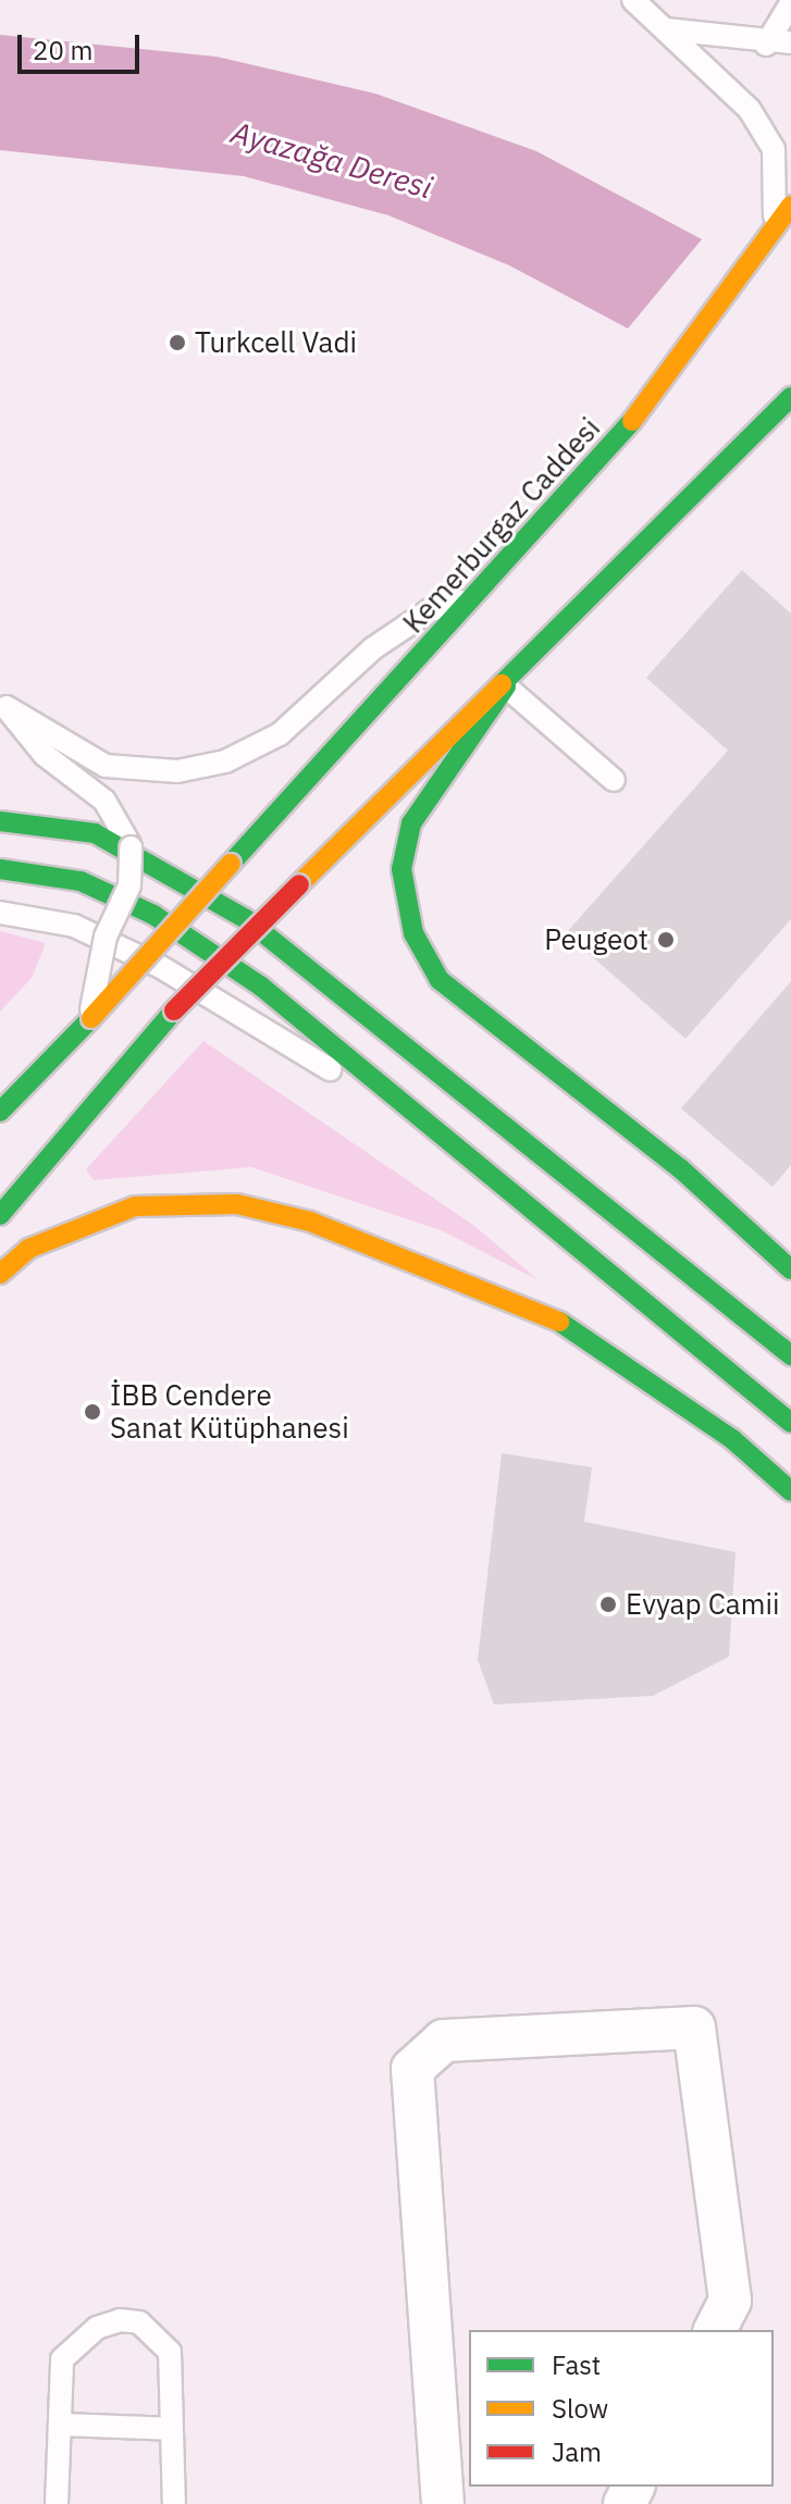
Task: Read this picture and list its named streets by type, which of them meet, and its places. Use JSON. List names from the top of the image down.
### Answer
{
  "streets": {
    "main road": ["Kemerburgaz Caddesi"]
  },
  "water": ["Ayazağa Deresi"],
  "places": [
    "Turkcell Vadi",
    "Peugeot",
    "İBB Cendere Sanat Kütüphanesi",
    "Evyap Camii"
  ],
  "legend": ["Fast", "Slow", "Jam"],
  "scale_bar": "20 m"
}
